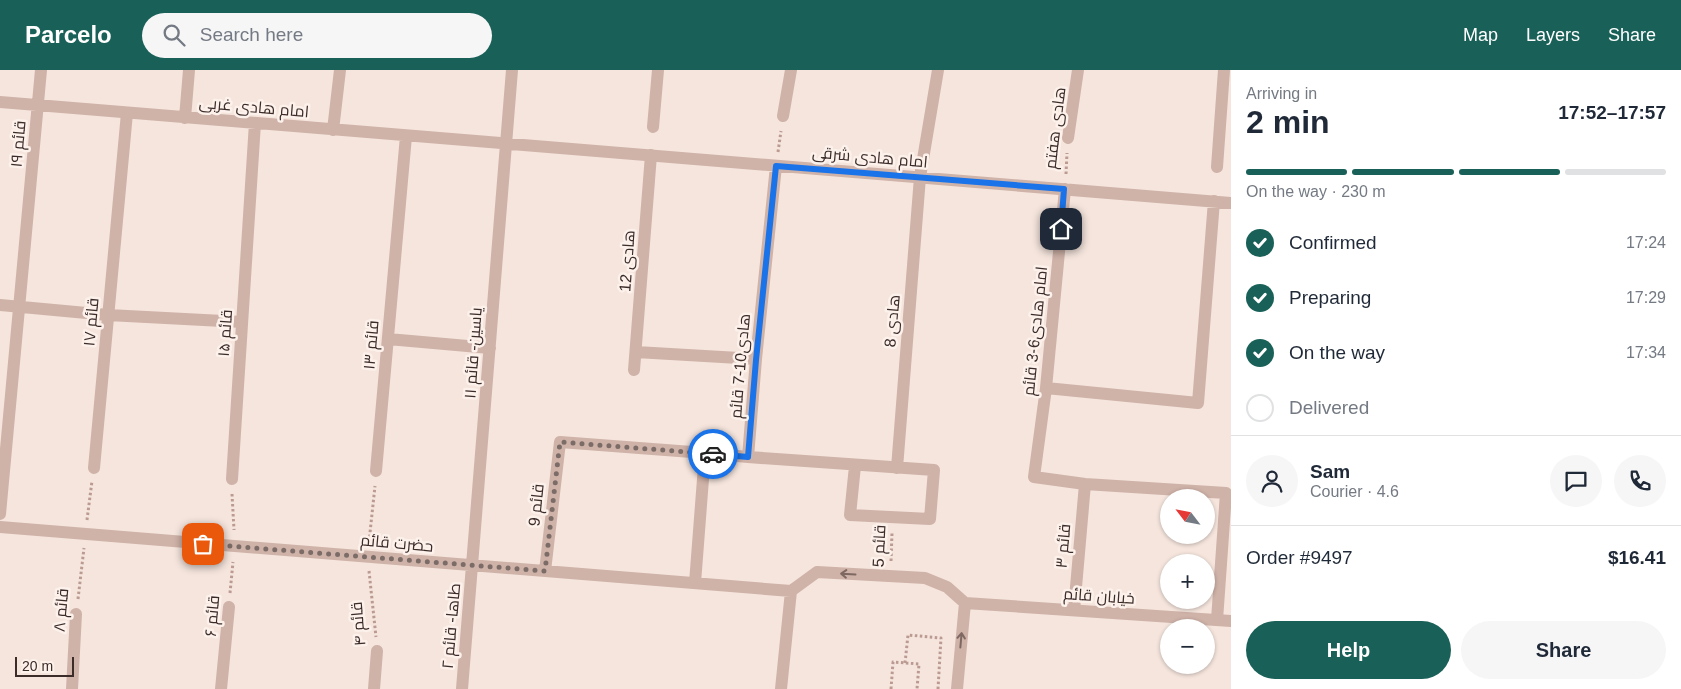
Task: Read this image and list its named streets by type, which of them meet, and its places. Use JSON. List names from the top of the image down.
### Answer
{
  "streets": {
    "street": [
      "امام هادی غربی",
      "هادی هفتم",
      "قائم ۱۹",
      "امام هادی شرقی",
      "12 هادی",
      "هادی 8",
      "قائم ۱۷",
      "امام هادی6-3 قائم",
      "قائم ۱۵",
      "قائم ۱۳",
      "یاسین- قائم ۱۱",
      "هادی10-7 قائم",
      "قائم 9",
      "حضرت قائم",
      "قائم ۳",
      "خیابان قائم",
      "قائم ۸",
      "قائم ۶",
      "قائم ۴",
      "طاها- قائم ۲"
    ],
    "path": ["قائم 5"]
  },
  "crossings": [
    ["امام هادی غربی", "قائم ۱۹"],
    ["امام هادی غربی", "امام هادی شرقی"],
    ["امام هادی غربی", "قائم ۱۷"],
    ["امام هادی غربی", "قائم ۱۵"],
    ["امام هادی غربی", "قائم ۱۳"],
    ["امام هادی غربی", "یاسین- قائم ۱۱"],
    ["هادی هفتم", "امام هادی شرقی"],
    ["هادی هفتم", "امام هادی6-3 قائم"],
    ["امام هادی شرقی", "12 هادی"],
    ["امام هادی شرقی", "هادی 8"],
    ["امام هادی شرقی", "امام هادی6-3 قائم"],
    ["امام هادی شرقی", "یاسین- قائم ۱۱"],
    ["امام هادی شرقی", "هادی10-7 قائم"],
    ["امام هادی6-3 قائم", "قائم ۳"],
    ["یاسین- قائم ۱۱", "حضرت قائم"],
    ["یاسین- قائم ۱۱", "طاها- قائم ۲"],
    ["قائم 9", "حضرت قائم"],
    ["حضرت قائم", "قائم ۸"],
    ["حضرت قائم", "قائم ۶"],
    ["حضرت قائم", "قائم ۴"],
    ["حضرت قائم", "طاها- قائم ۲"],
    ["قائم ۳", "خیابان قائم"]
  ],
  "scale_bar": "20 m",
  "north": "top left",
  "page": {
    "header": "Parcelo",
    "search": "Search here",
    "nav": ["Map", "Layers", "Share"],
    "heading": ["2 min", "Arriving in", "17:52–17:57"],
    "panel": [
      "Sam",
      "Courier · 4.6",
      "Order #9497",
      "$16.41"
    ],
    "bar": "On the way · 230 m",
    "list": [
      ["Confirmed", "17:24"],
      ["Preparing", "17:29"],
      ["On the way", "17:34"],
      "Delivered"
    ],
    "map_buttons": ["+", "−"],
    "buttons": ["Help", "Share"],
    "scale": "20 m"
  }
}
